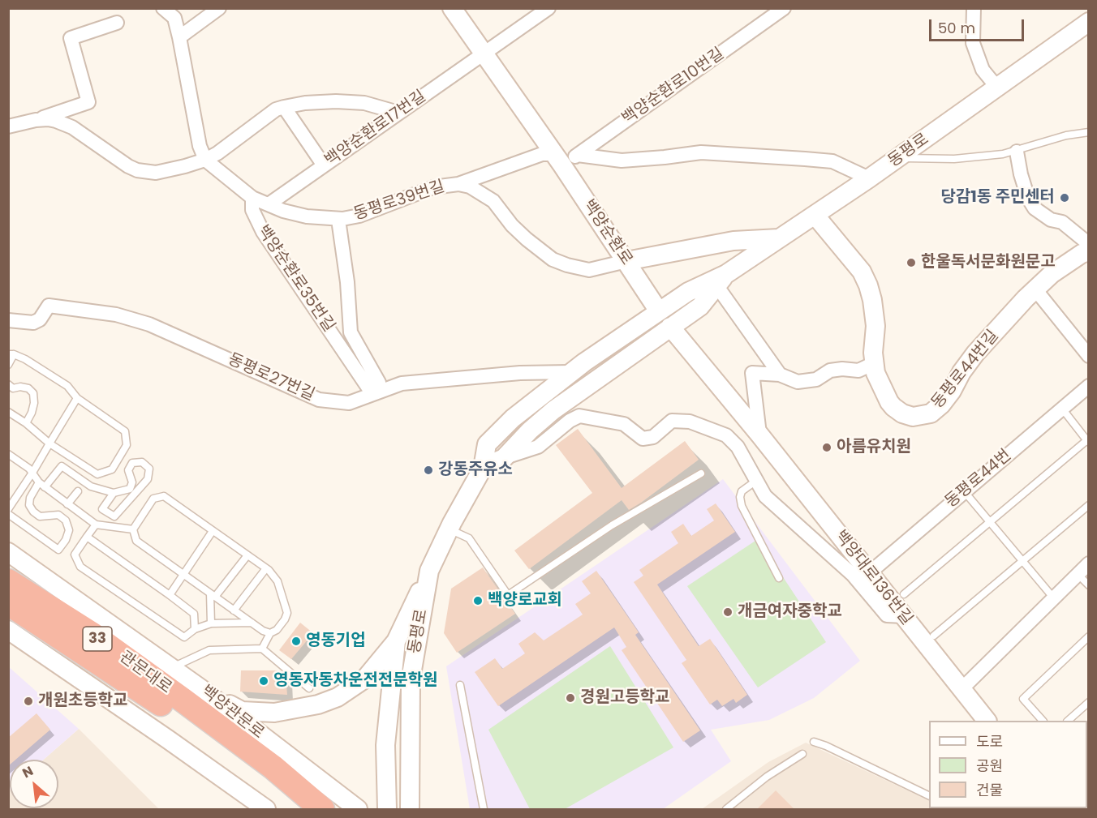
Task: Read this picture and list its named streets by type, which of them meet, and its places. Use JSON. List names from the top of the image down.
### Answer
{
  "streets": {
    "highway": ["33", "관문대로"],
    "main road": [
      "동평로",
      "동평로39번길",
      "백양순환로",
      "동평로44번길",
      "백양대로136번길",
      "백양관문로"
    ],
    "street": [
      "백양순환로10번길",
      "백양순환로17번길",
      "백양순환로35번길",
      "동평로27번길",
      "동평로44번"
    ]
  },
  "crossings": [
    ["백양순환로10번길", "백양순환로"],
    ["백양순환로17번길", "동평로39번길"],
    ["백양순환로17번길", "백양순환로"],
    ["동평로", "동평로39번길"],
    ["동평로", "백양순환로"],
    ["동평로", "동평로44번길"],
    ["동평로", "동평로27번길"],
    ["동평로", "백양대로136번길"],
    ["동평로39번길", "백양순환로"],
    ["동평로39번길", "백양순환로35번길"],
    ["백양순환로35번길", "동평로27번길"],
    ["동평로44번", "백양대로136번길"],
    ["33", "관문대로"],
    ["33", "백양관문로"],
    ["관문대로", "백양관문로"]
  ],
  "places": [
    "당감1동 주민센터",
    "한울독서문화원문고",
    "아름유치원",
    "강동주유소",
    "백양로교회",
    "개금여자중학교",
    "영동기업",
    "영동자동차운전전문학원",
    "경원고등학교",
    "개원초등학교"
  ],
  "legend": ["도로", "공원", "건물"],
  "scale_bar": "50 m",
  "north": "top left"
}
